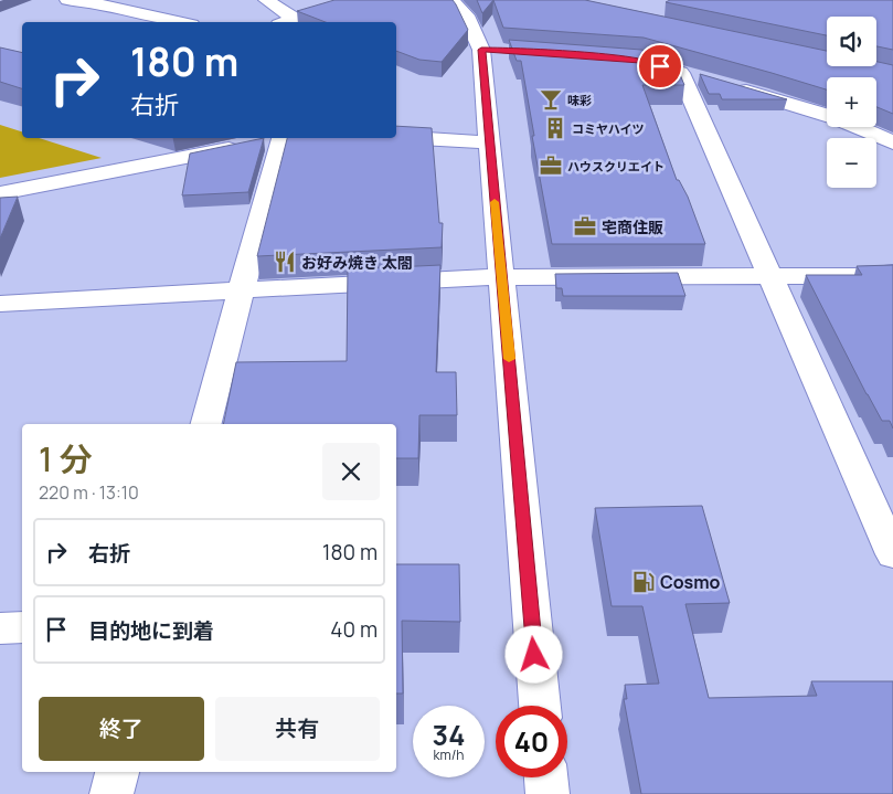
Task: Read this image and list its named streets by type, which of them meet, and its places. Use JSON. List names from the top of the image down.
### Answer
{
  "places": {
    "bar": ["味彩"],
    "building": ["コミヤハイツ"],
    "office": ["ハウスクリエイト", "宅商住販"],
    "restaurant": ["お好み焼き 太閤"],
    "fuel station": ["Cosmo"]
  },
  "page": {
    "map_buttons": ["+", "−"],
    "turn": ["180 m", "右折"],
    "heading": ["1 分", "220 m · 13:10"],
    "list": [
      {
        "name": "右折",
        "value": "180 m"
      },
      {
        "name": "目的地に到着",
        "value": "40 m"
      }
    ],
    "buttons": ["終了", "共有"],
    "speed": "34 km/h",
    "limit": "40"
  }
}
